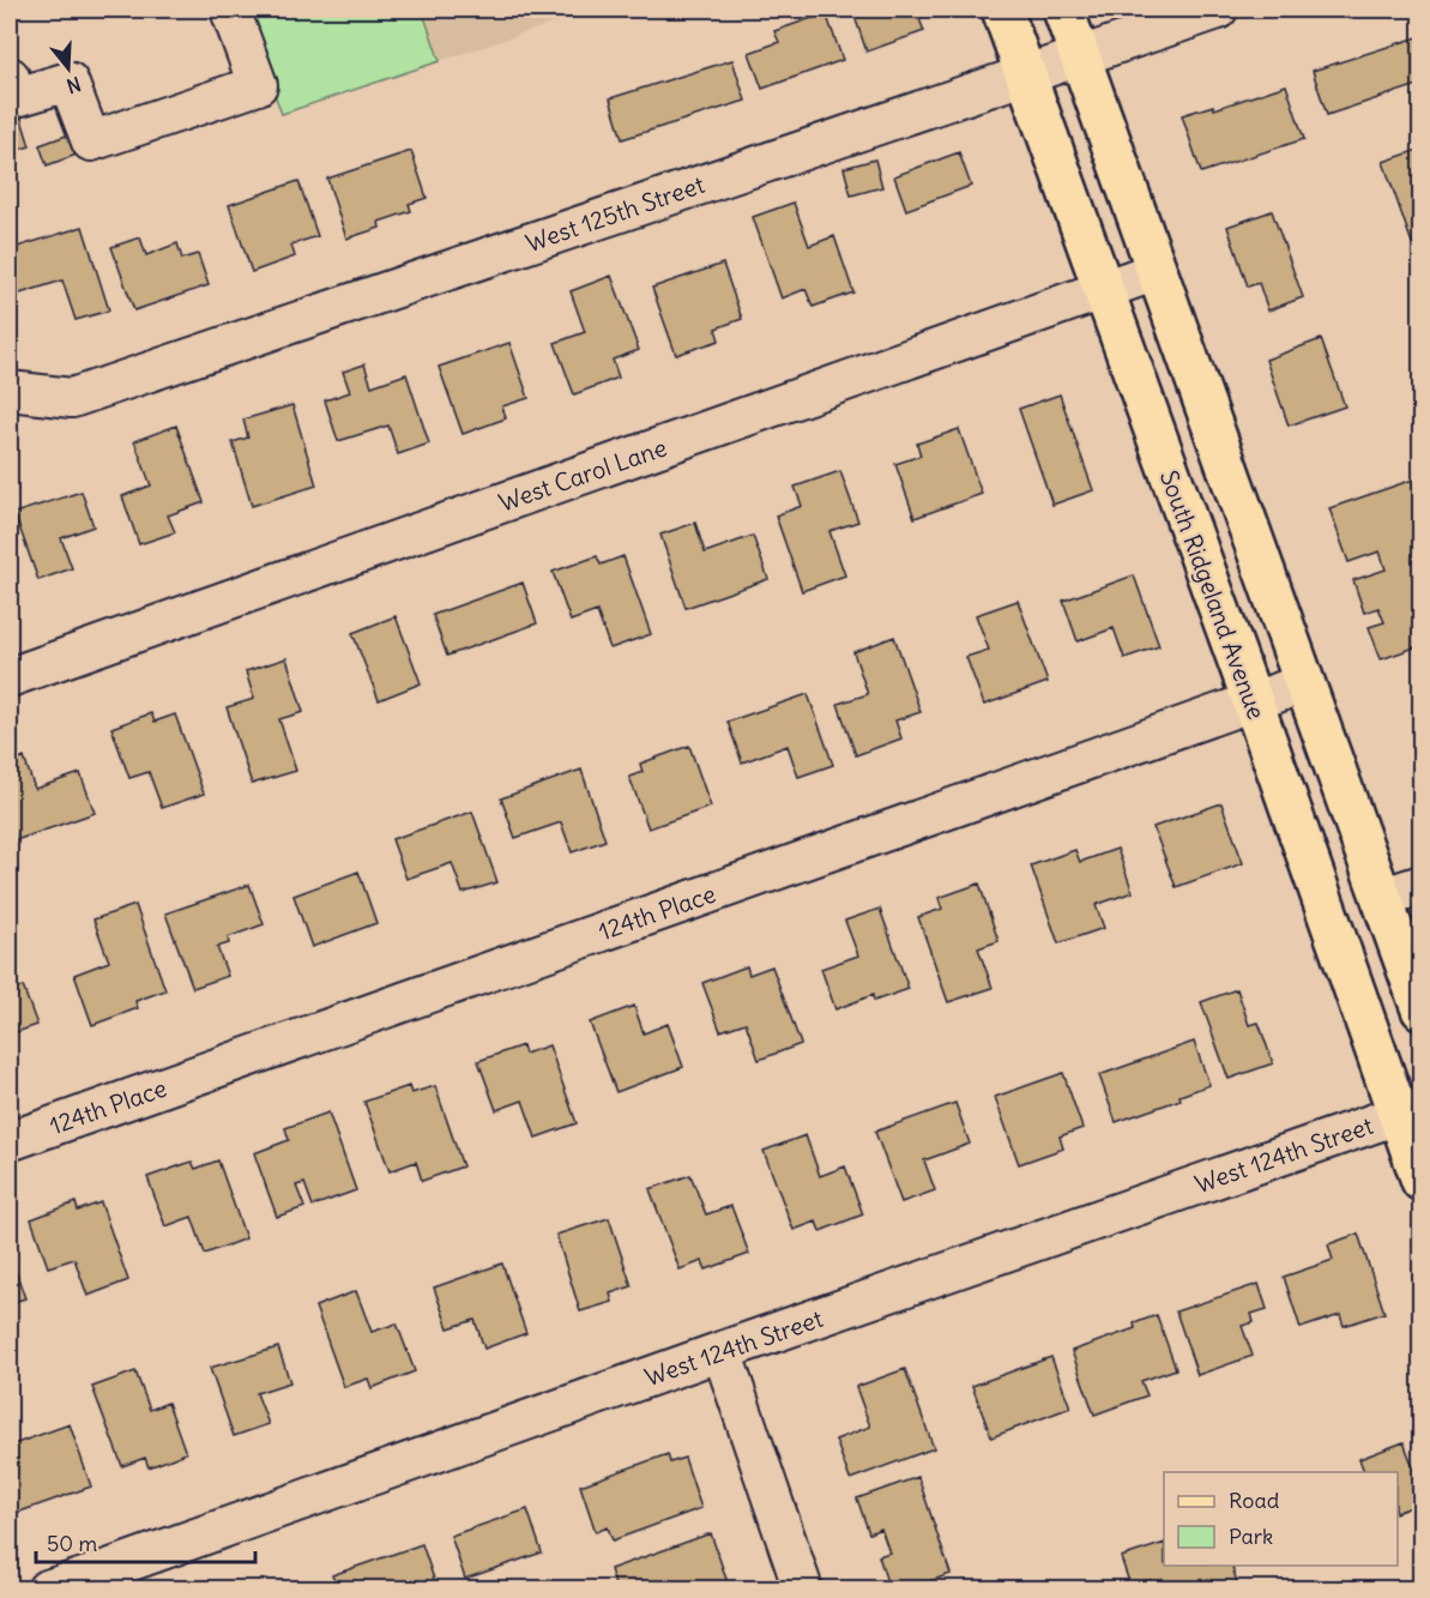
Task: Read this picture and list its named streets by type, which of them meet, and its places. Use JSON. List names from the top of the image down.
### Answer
{
  "streets": {
    "main road": ["South Ridgeland Avenue"],
    "street": [
      "West 125th Street",
      "West Carol Lane",
      "124th Place",
      "West 124th Street"
    ]
  },
  "crossings": [
    ["West 125th Street", "South Ridgeland Avenue"],
    ["West Carol Lane", "South Ridgeland Avenue"],
    ["South Ridgeland Avenue", "124th Place"],
    ["South Ridgeland Avenue", "West 124th Street"]
  ],
  "legend": ["Road", "Park"],
  "scale_bar": "50 m",
  "north": "bottom"
}
